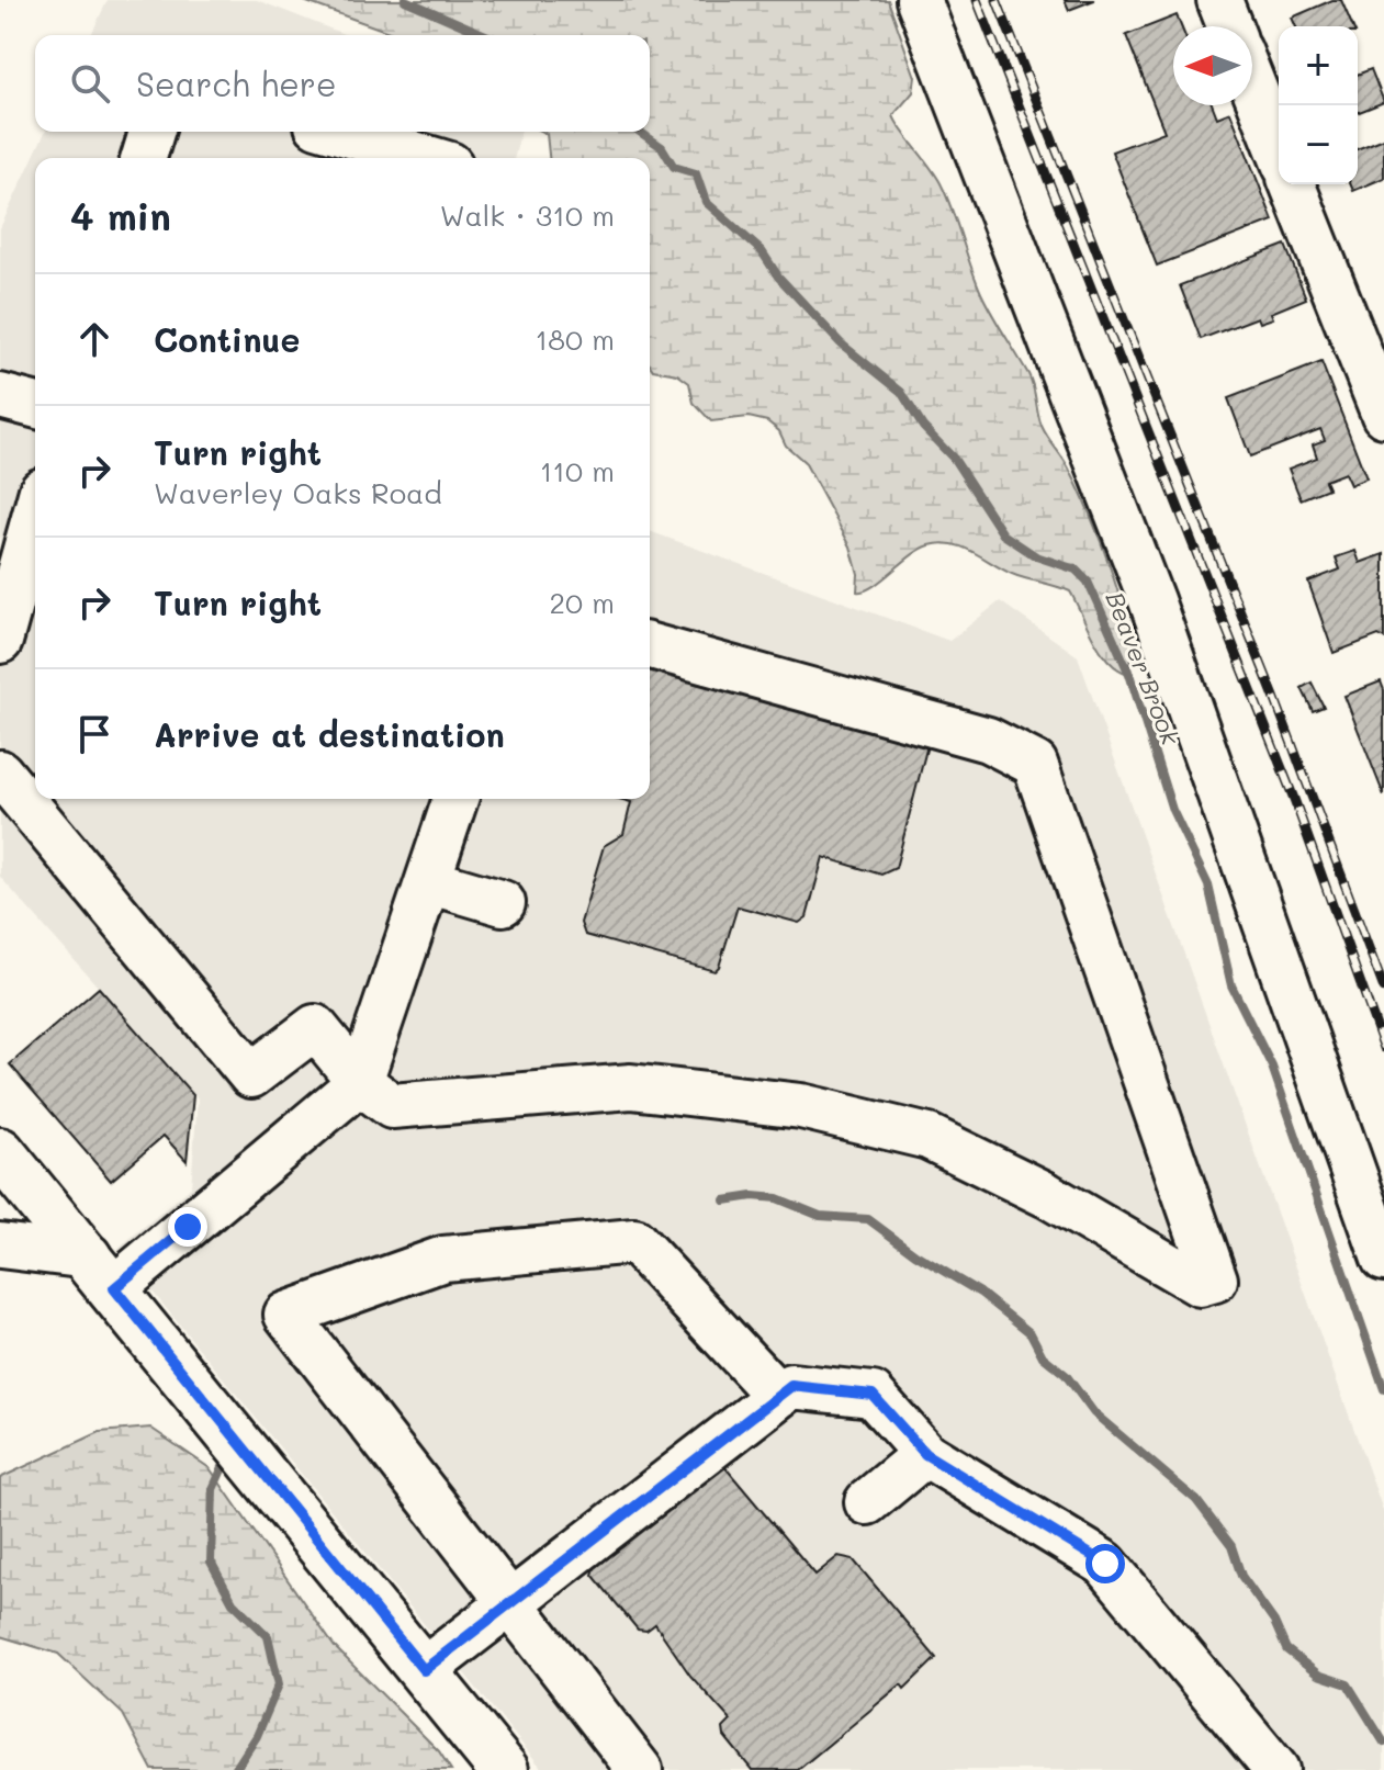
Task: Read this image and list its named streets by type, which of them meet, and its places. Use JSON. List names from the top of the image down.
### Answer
{
  "water": ["Beaver Brook"],
  "north": "left",
  "page": {
    "map_buttons": ["+", "−"],
    "search": "Search here",
    "heading": ["4 min", "Walk · 310 m"],
    "list": [
      ["Continue", "180 m"],
      ["Turn right", "Waverley Oaks Road", "110 m"],
      ["Turn right", "20 m"],
      "Arrive at destination"
    ]
  }
}
